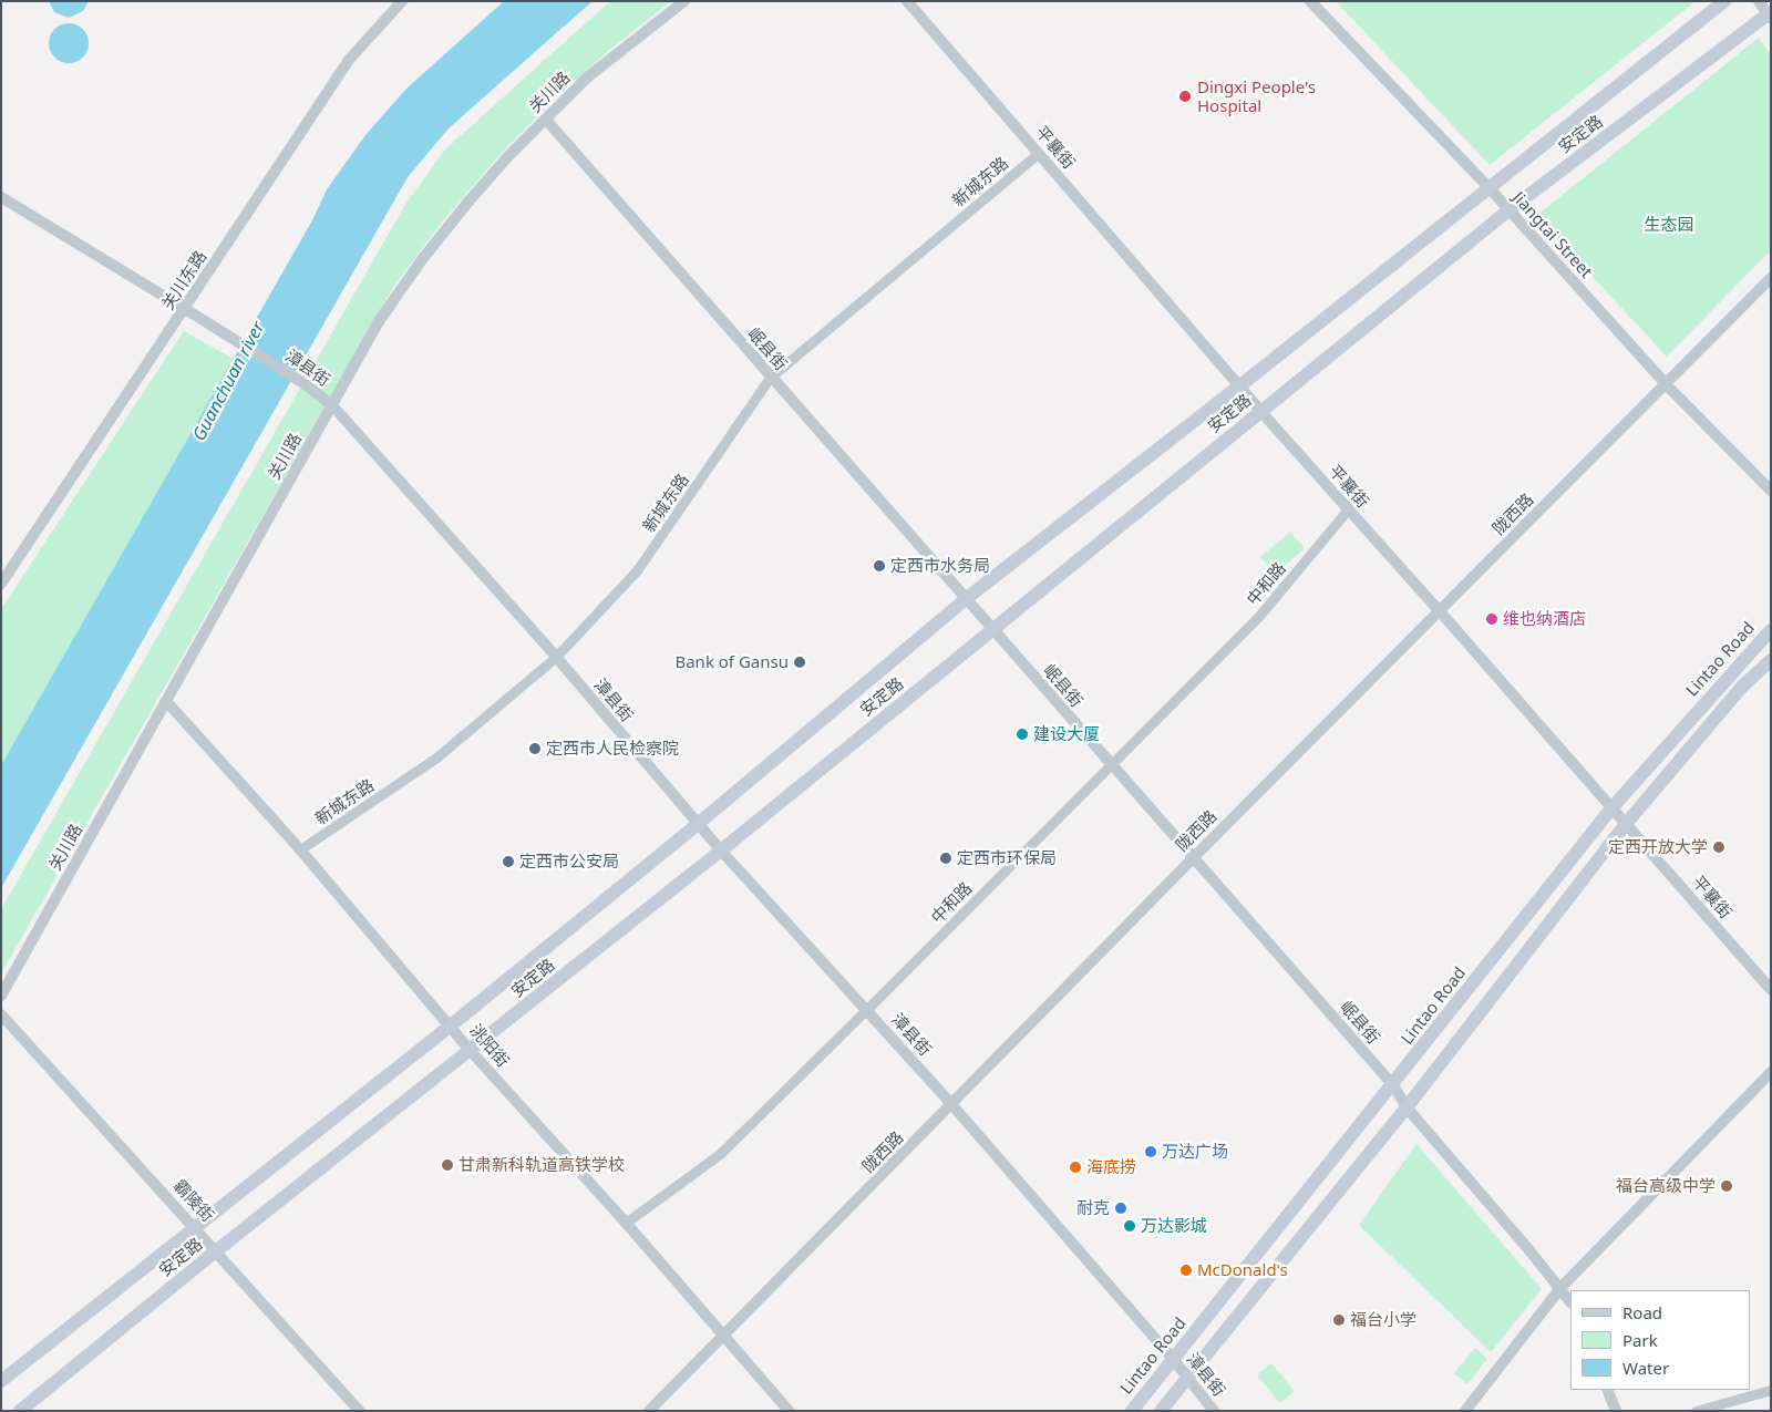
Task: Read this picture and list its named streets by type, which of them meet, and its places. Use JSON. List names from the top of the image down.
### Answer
{
  "streets": {
    "main road": ["安定路", "Lintao Road"],
    "street": [
      "关川路",
      "平襄街",
      "新城东路",
      "Jiangtai Street",
      "关川东路",
      "岷县街",
      "漳县街",
      "陇西路",
      "中和路",
      "洮阳街",
      "霸陵街"
    ]
  },
  "crossings": [
    ["关川路", "岷县街"],
    ["关川路", "漳县街"],
    ["关川路", "洮阳街"],
    ["安定路", "平襄街"],
    ["安定路", "Jiangtai Street"],
    ["安定路", "岷县街"],
    ["安定路", "漳县街"],
    ["安定路", "洮阳街"],
    ["安定路", "霸陵街"],
    ["平襄街", "新城东路"],
    ["平襄街", "陇西路"],
    ["平襄街", "中和路"],
    ["平襄街", "Lintao Road"],
    ["新城东路", "岷县街"],
    ["新城东路", "漳县街"],
    ["新城东路", "洮阳街"],
    ["Jiangtai Street", "陇西路"],
    ["关川东路", "漳县街"],
    ["岷县街", "陇西路"],
    ["岷县街", "中和路"],
    ["岷县街", "Lintao Road"],
    ["漳县街", "陇西路"],
    ["漳县街", "中和路"],
    ["漳县街", "Lintao Road"],
    ["陇西路", "洮阳街"],
    ["中和路", "洮阳街"]
  ],
  "water": ["Guanchuan river"],
  "parks": ["生态园"],
  "places": [
    "Dingxi People's Hospital",
    "定西市水务局",
    "维也纳酒店",
    "Bank of Gansu",
    "建设大厦",
    "定西市人民检察院",
    "定西开放大学",
    "定西市环保局",
    "定西市公安局",
    "万达广场",
    "甘肃新科轨道高铁学校",
    "海底捞",
    "福台高级中学",
    "耐克",
    "万达影城",
    "McDonald's",
    "福台小学"
  ],
  "legend": ["Road", "Park", "Water"]
}
